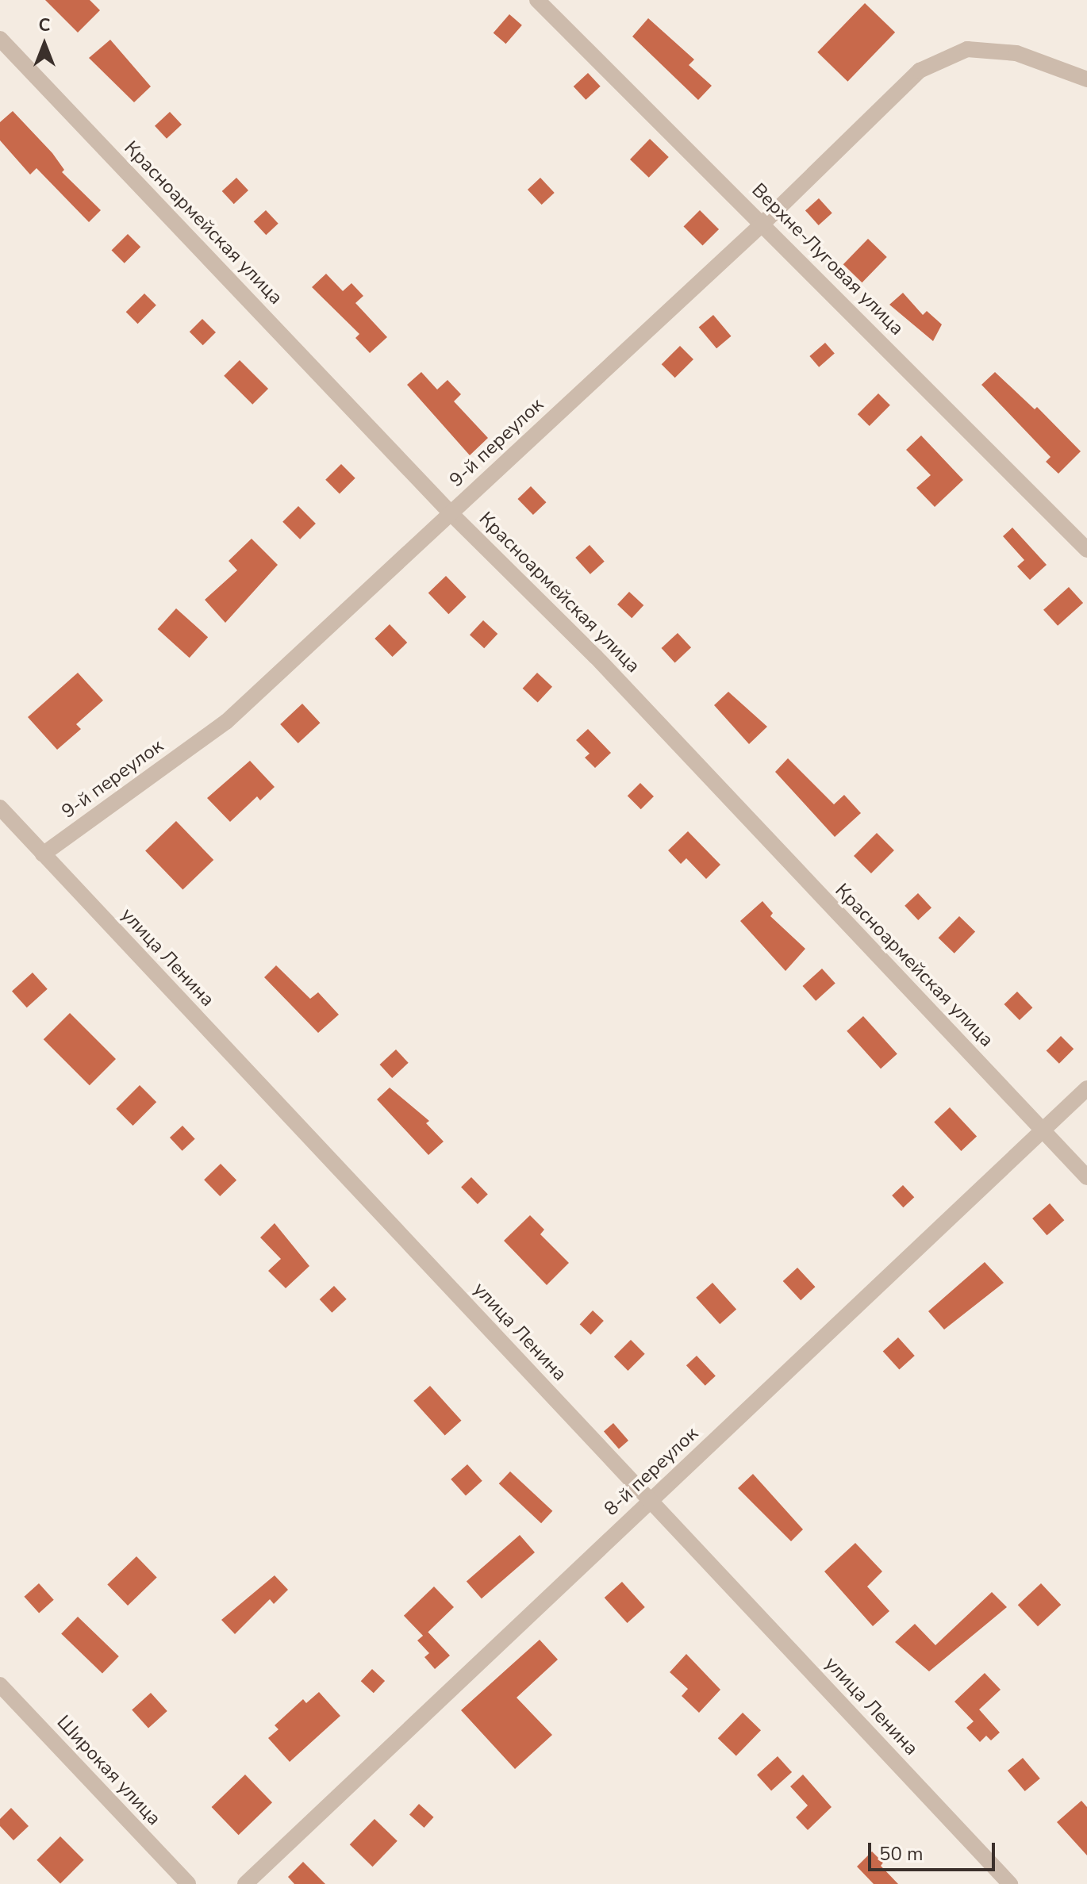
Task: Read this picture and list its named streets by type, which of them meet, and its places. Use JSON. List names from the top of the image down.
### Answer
{
  "streets": {
    "street": [
      "Красноармейская улица",
      "Верхне-Луговая улица",
      "9-й переулок",
      "улица Ленина",
      "8-й переулок",
      "Широкая улица"
    ]
  },
  "crossings": [
    ["Красноармейская улица", "9-й переулок"],
    ["Красноармейская улица", "8-й переулок"],
    ["Верхне-Луговая улица", "9-й переулок"],
    ["9-й переулок", "улица Ленина"],
    ["улица Ленина", "8-й переулок"]
  ],
  "scale_bar": "50 m",
  "north": "top"
}
